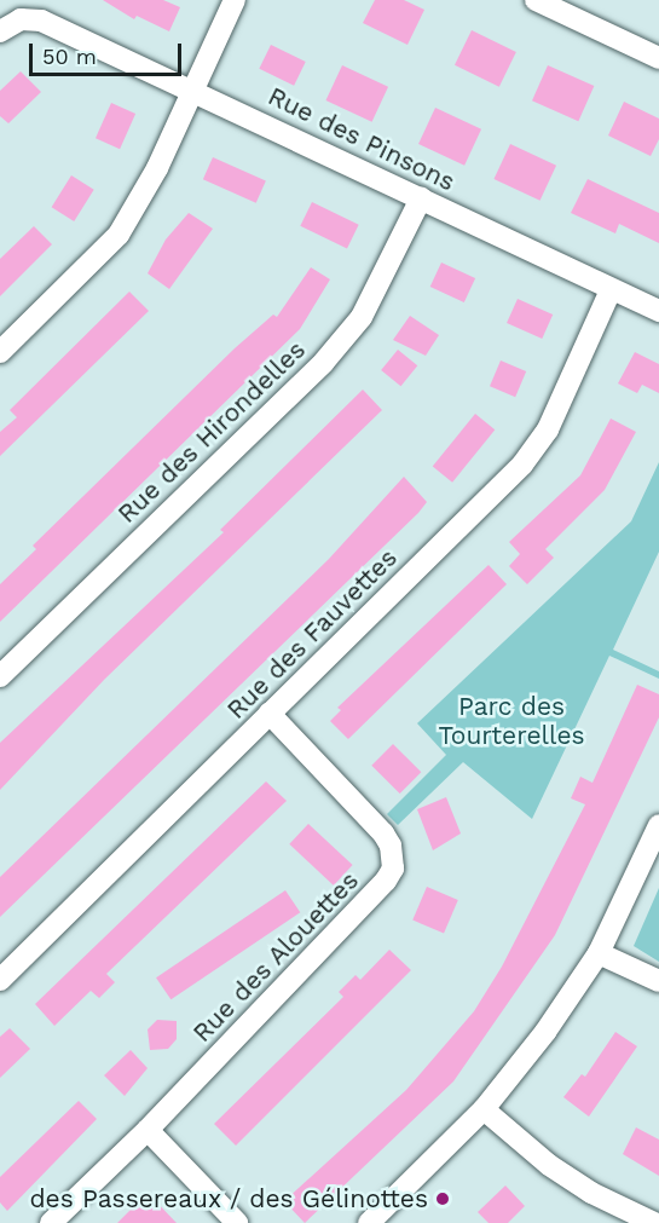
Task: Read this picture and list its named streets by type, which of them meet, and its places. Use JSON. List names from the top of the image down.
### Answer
{
  "streets": {
    "street": [
      "Rue des Pinsons",
      "Rue des Hirondelles",
      "Rue des Fauvettes",
      "Rue des Alouettes"
    ]
  },
  "crossings": [
    ["Rue des Pinsons", "Rue des Hirondelles"],
    ["Rue des Pinsons", "Rue des Fauvettes"],
    ["Rue des Fauvettes", "Rue des Alouettes"]
  ],
  "parks": ["Parc des Tourterelles"],
  "places": ["des Passereaux / des Gélinottes"],
  "scale_bar": "50 m"
}
